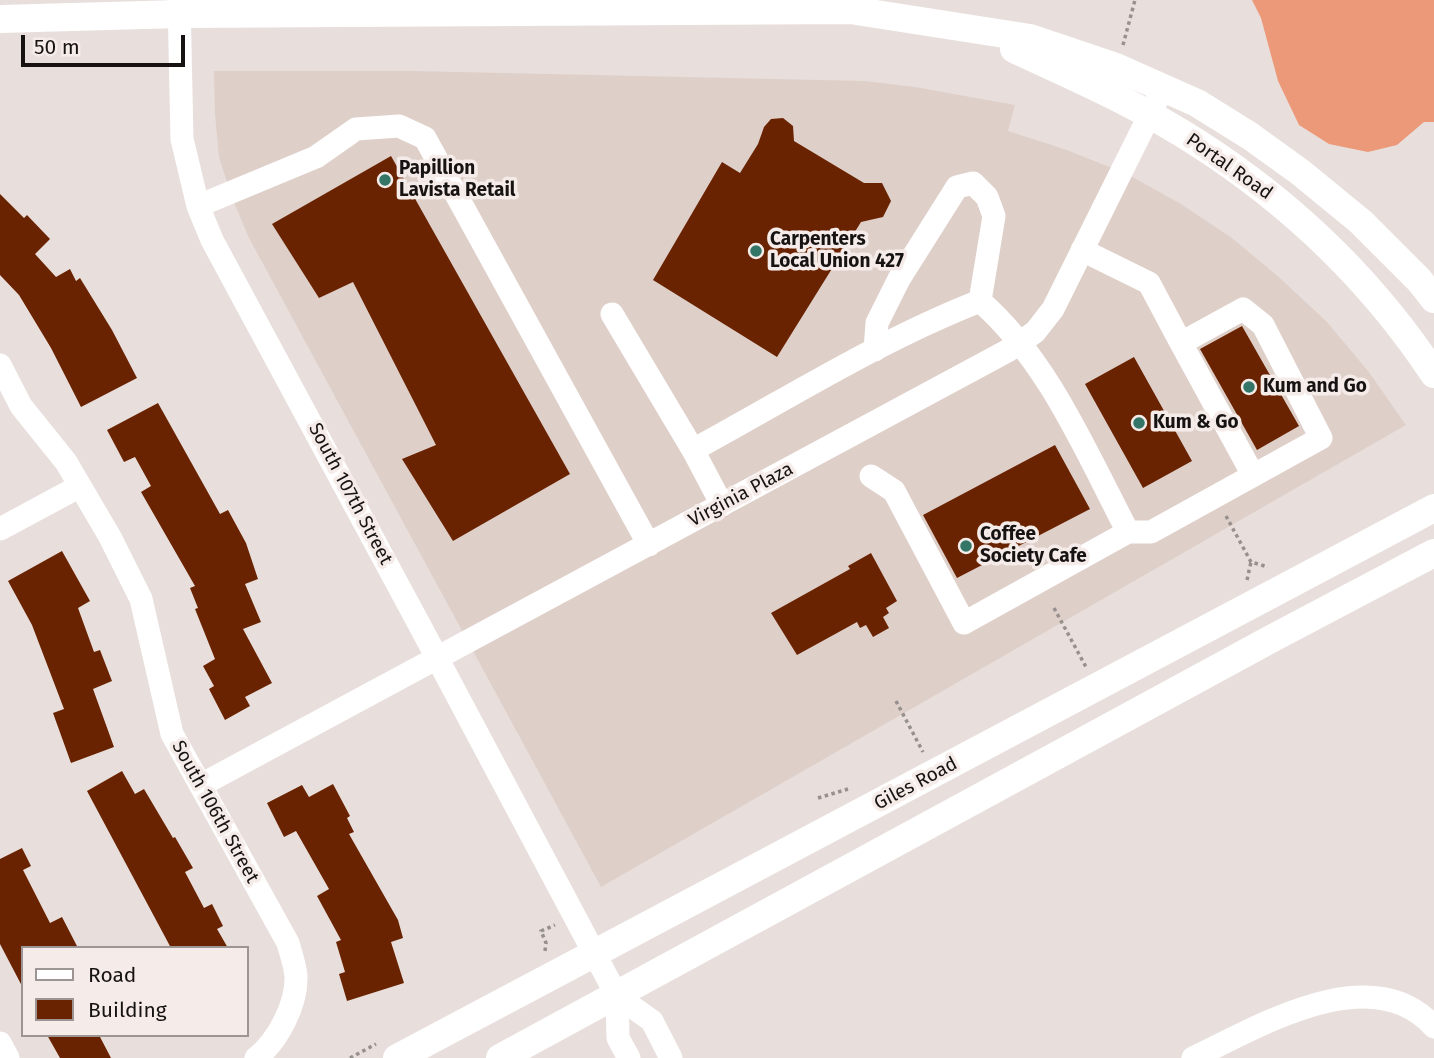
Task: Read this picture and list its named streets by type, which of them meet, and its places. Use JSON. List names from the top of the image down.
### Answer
{
  "streets": {
    "main road": ["Portal Road", "Giles Road"],
    "street": ["South 107th Street", "Virginia Plaza", "South 106th Street"]
  },
  "crossings": [
    ["Portal Road", "South 107th Street"],
    ["Portal Road", "Virginia Plaza"],
    ["South 107th Street", "Virginia Plaza"],
    ["South 107th Street", "Giles Road"],
    ["Virginia Plaza", "South 106th Street"]
  ],
  "places": [
    "Papillion Lavista Retail",
    "Carpenters Local Union 427",
    "Kum and Go",
    "Kum & Go",
    "Coffee Society Cafe"
  ],
  "legend": ["Road", "Building"],
  "scale_bar": "50 m"
}
